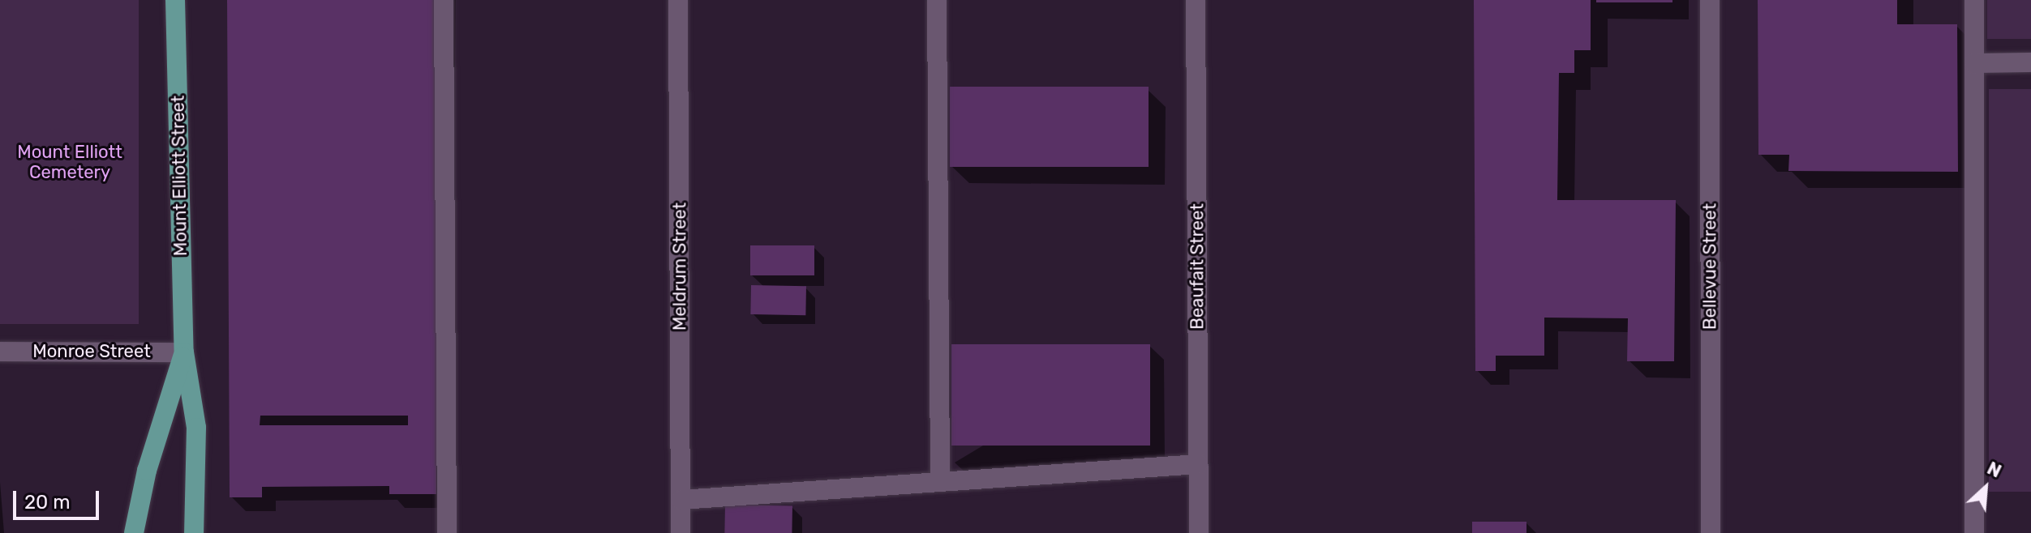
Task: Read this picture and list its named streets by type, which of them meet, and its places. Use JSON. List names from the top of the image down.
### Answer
{
  "streets": {
    "main road": ["Mount Elliott Street"],
    "street": [
      "Meldrum Street",
      "Beaufait Street",
      "Bellevue Street",
      "Monroe Street"
    ]
  },
  "crossings": [
    ["Mount Elliott Street", "Monroe Street"]
  ],
  "parks": ["Mount Elliott Cemetery"],
  "scale_bar": "20 m",
  "north": "top right"
}
